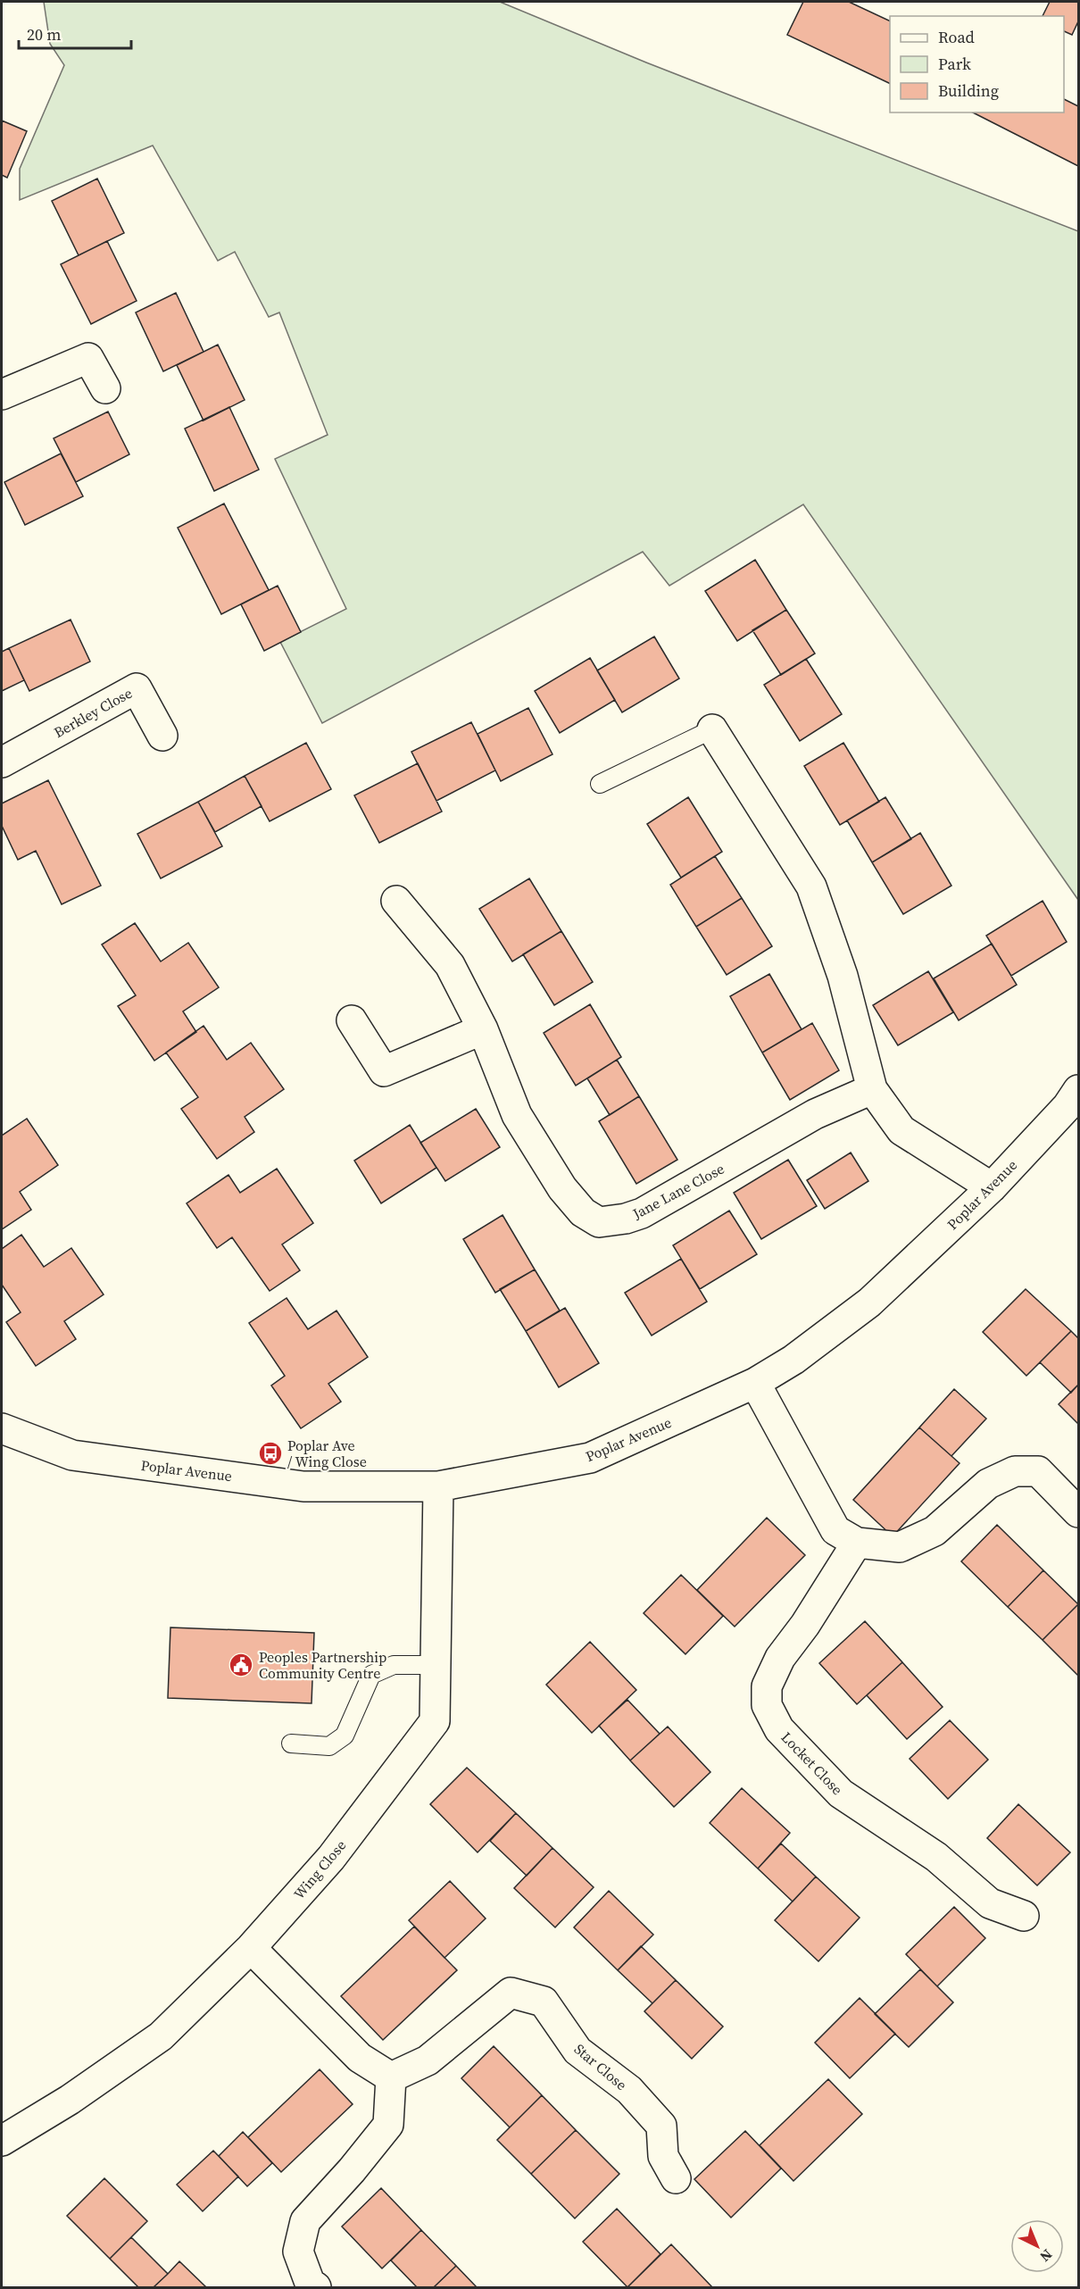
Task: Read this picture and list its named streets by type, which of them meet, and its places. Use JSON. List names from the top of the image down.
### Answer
{
  "streets": {
    "street": [
      "Berkley Close",
      "Jane Lane Close",
      "Poplar Avenue",
      "Locket Close",
      "Wing Close",
      "Star Close"
    ]
  },
  "crossings": [
    ["Poplar Avenue", "Wing Close"]
  ],
  "places": {
    "bus stop": ["Poplar Ave / Wing Close"],
    "public building": ["Peoples Partnership Community Centre"]
  },
  "legend": ["Road", "Park", "Building"],
  "scale_bar": "20 m",
  "north": "bottom right"
}
